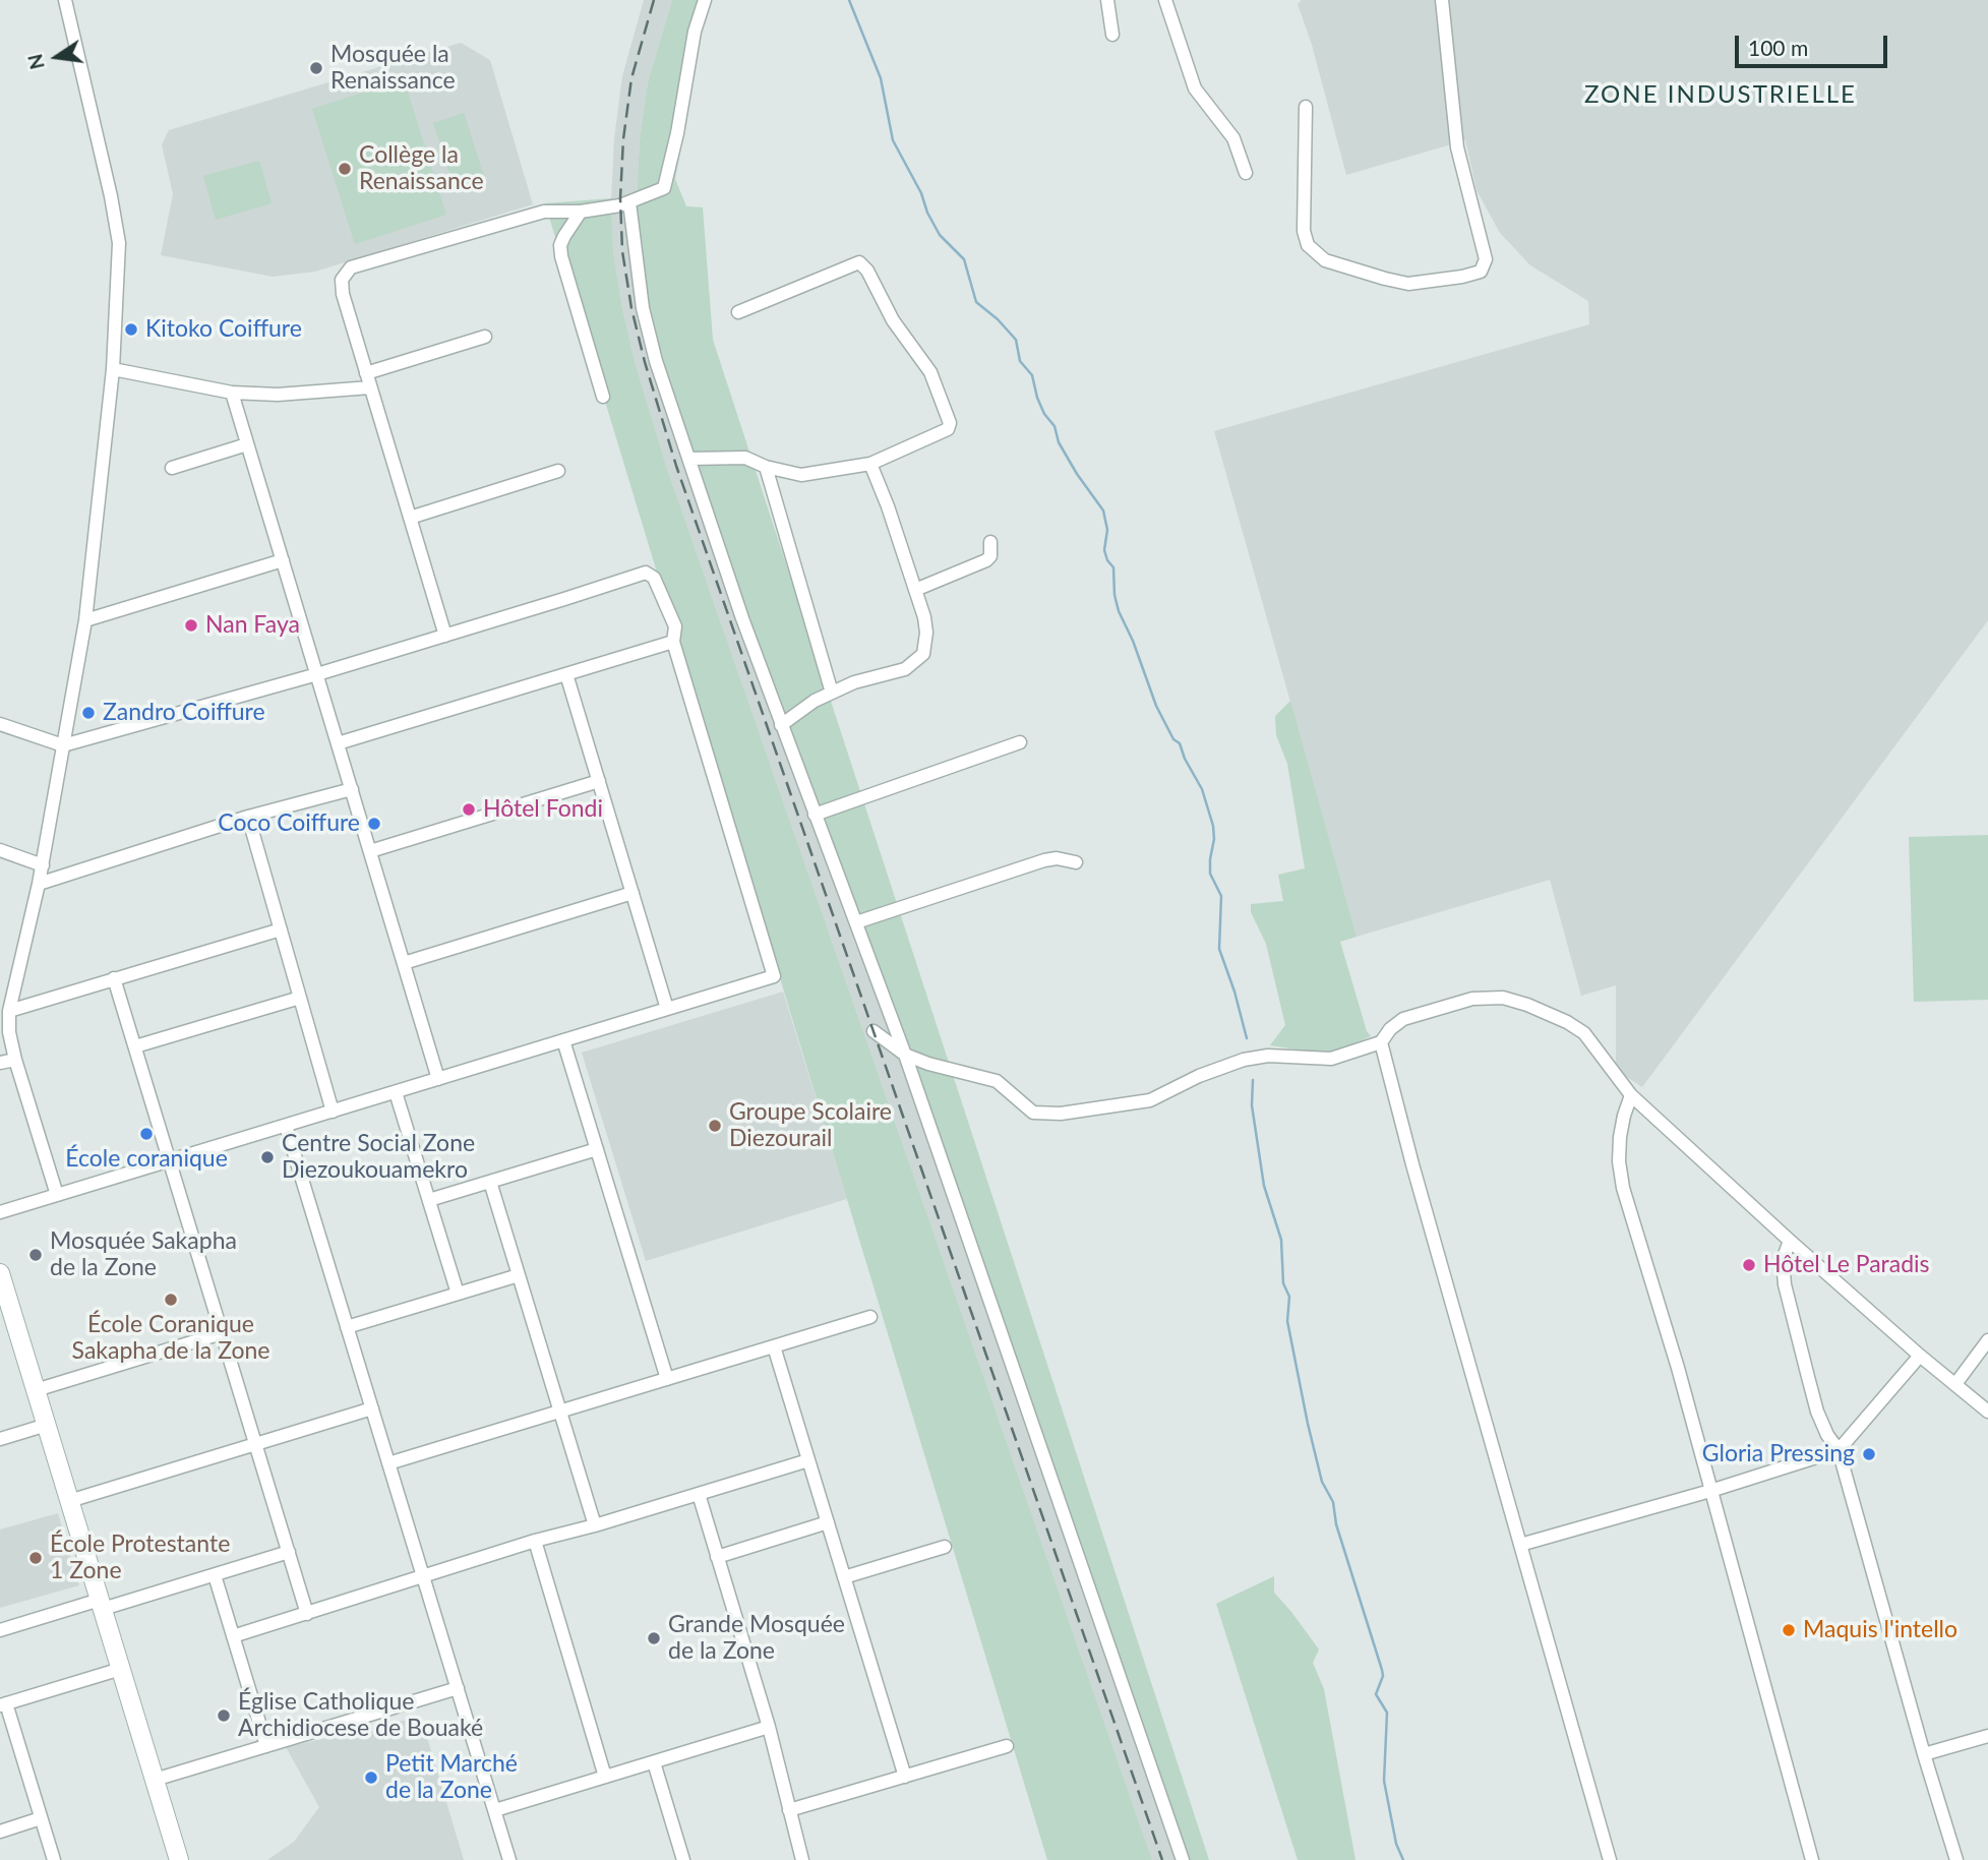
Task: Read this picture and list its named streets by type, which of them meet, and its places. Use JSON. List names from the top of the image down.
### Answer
{
  "districts": ["ZONE INDUSTRIELLE"],
  "places": [
    "Mosquée la Renaissance",
    "Collège la Renaissance",
    "Kitoko Coiffure",
    "Nan Faya",
    "Zandro Coiffure",
    "Hôtel Fondi",
    "Coco Coiffure",
    "Groupe Scolaire Diezourail",
    "École coranique",
    "Centre Social Zone Diezoukouamekro",
    "Mosquée Sakapha de la Zone",
    "Hôtel Le Paradis",
    "École Coranique Sakapha de la Zone",
    "Gloria Pressing",
    "École Protestante 1 Zone",
    "Maquis l'intello",
    "Grande Mosquée de la Zone",
    "Église Catholique Archidiocese de Bouaké",
    "Petit Marché de la Zone"
  ],
  "scale_bar": "100 m",
  "north": "left"
}
